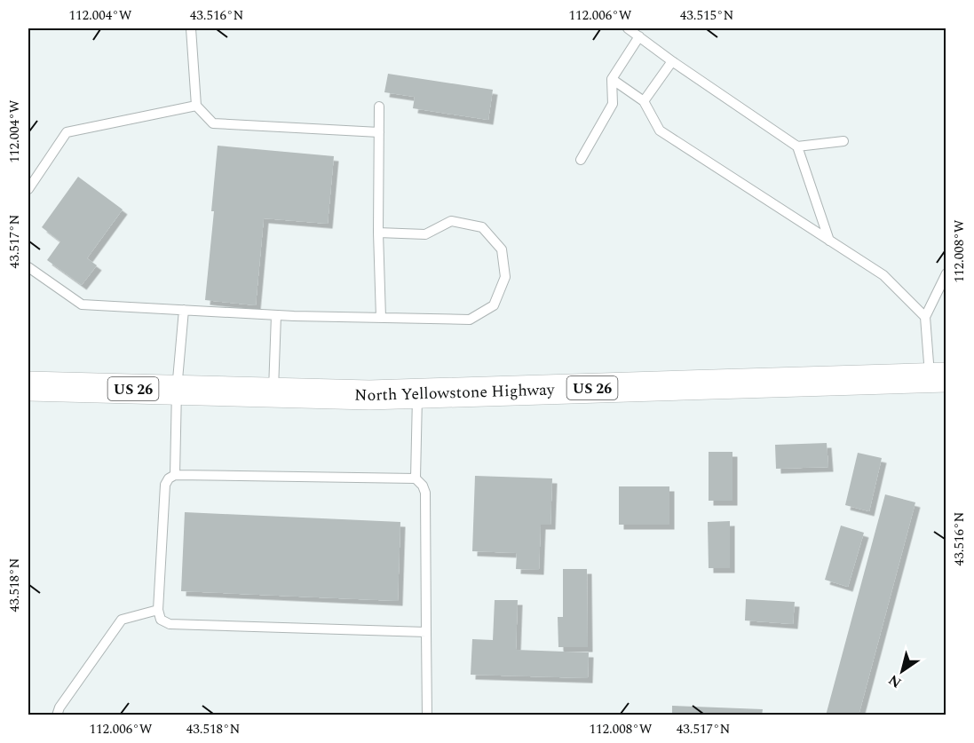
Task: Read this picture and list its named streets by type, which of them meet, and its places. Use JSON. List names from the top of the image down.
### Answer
{
  "streets": {
    "highway": ["US 26", "North Yellowstone Highway"]
  },
  "north": "bottom left",
  "coordinates": [
    "112.004°W",
    "43.516°N",
    "112.006°W",
    "43.515°N",
    "43.517°N",
    "112.008°W",
    "43.518°N"
  ]
}
